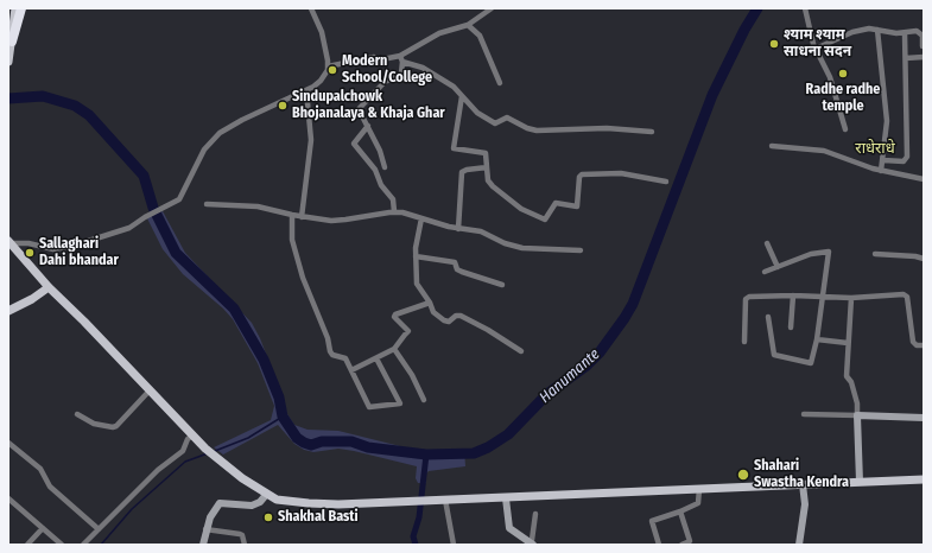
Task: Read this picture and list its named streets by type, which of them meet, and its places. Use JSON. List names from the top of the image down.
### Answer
{
  "districts": ["राधेराधे"],
  "water": ["Hanumante"],
  "places": [
    "श्याम श्याम साधना सदन",
    "Modern School/College",
    "Radhe radhe temple",
    "Sindupalchowk Bhojanalaya & Khaja Ghar",
    "Sallaghari Dahi bhandar",
    "Shahari Swastha Kendra",
    "Shakhal Basti"
  ]
}
